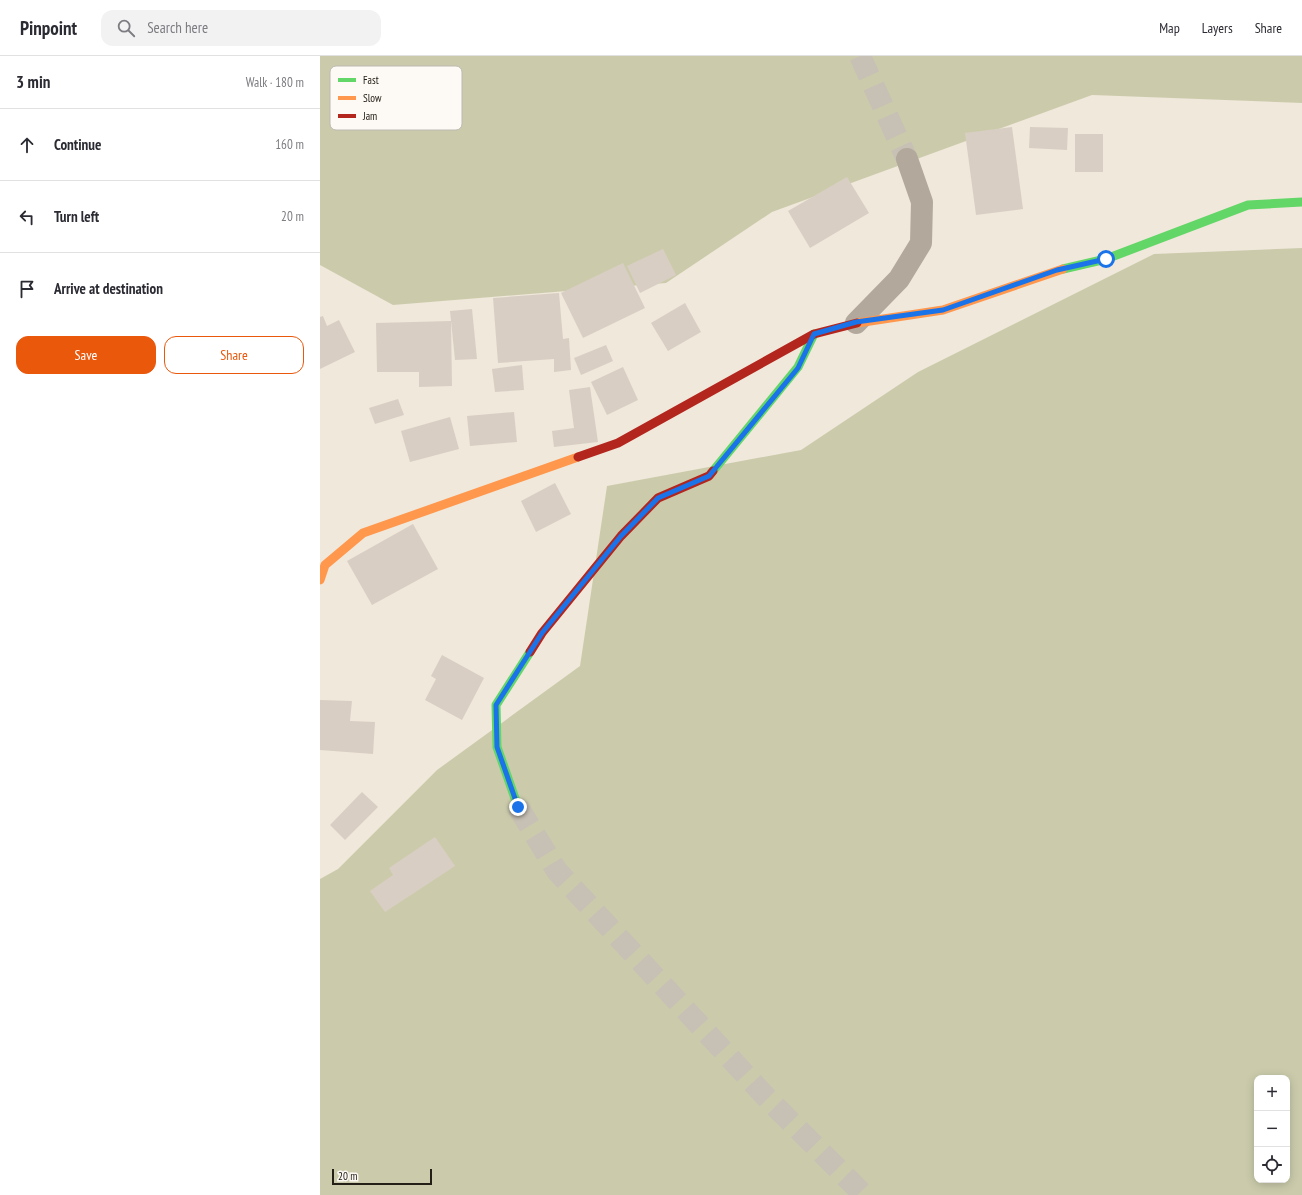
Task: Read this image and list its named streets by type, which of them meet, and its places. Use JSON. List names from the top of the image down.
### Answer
{
  "legend": ["Fast", "Slow", "Jam"],
  "scale_bar": "20 m",
  "page": {
    "header": "Pinpoint",
    "search": "Search here",
    "nav": ["Map", "Layers", "Share"],
    "heading": ["3 min", "Walk · 180 m"],
    "list": [
      ["Continue", "160 m"],
      ["Turn left", "20 m"],
      "Arrive at destination"
    ],
    "buttons": ["Save", "Share"],
    "map_buttons": ["+", "−"],
    "scale": "20 m"
  }
}
